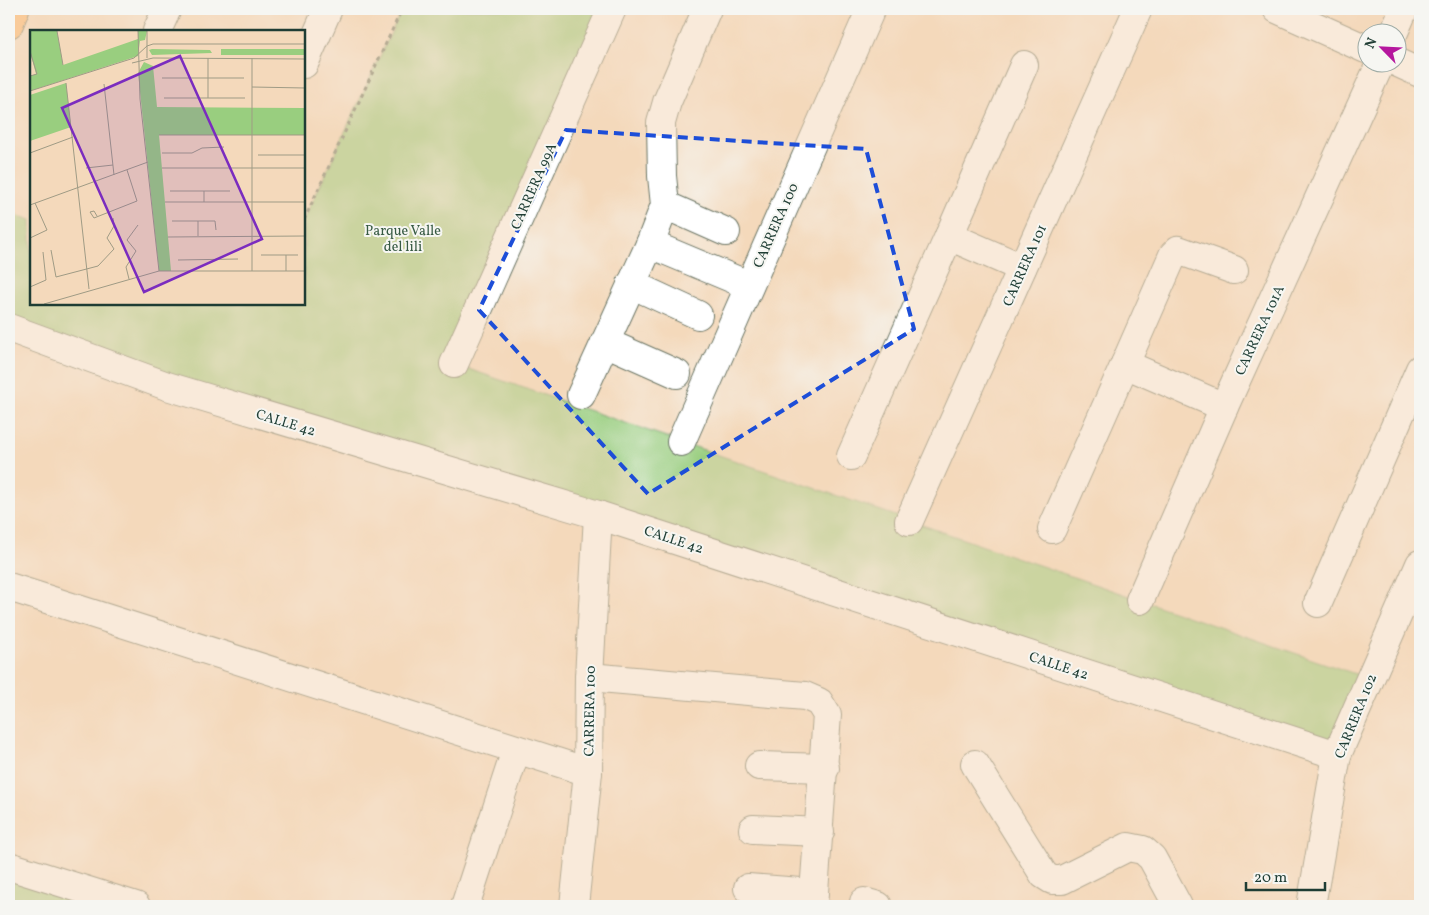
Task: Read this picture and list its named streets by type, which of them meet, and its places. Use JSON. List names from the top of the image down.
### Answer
{
  "streets": {
    "street": [
      "CARRERA 99A",
      "CARRERA 100",
      "CARRERA 101",
      "CARRERA 101A",
      "CALLE 42",
      "CARRERA 102"
    ]
  },
  "crossings": [
    ["CARRERA 100", "CALLE 42"],
    ["CALLE 42", "CARRERA 102"]
  ],
  "parks": ["Parque Valle del lili"],
  "scale_bar": "20 m",
  "north": "top left"
}
